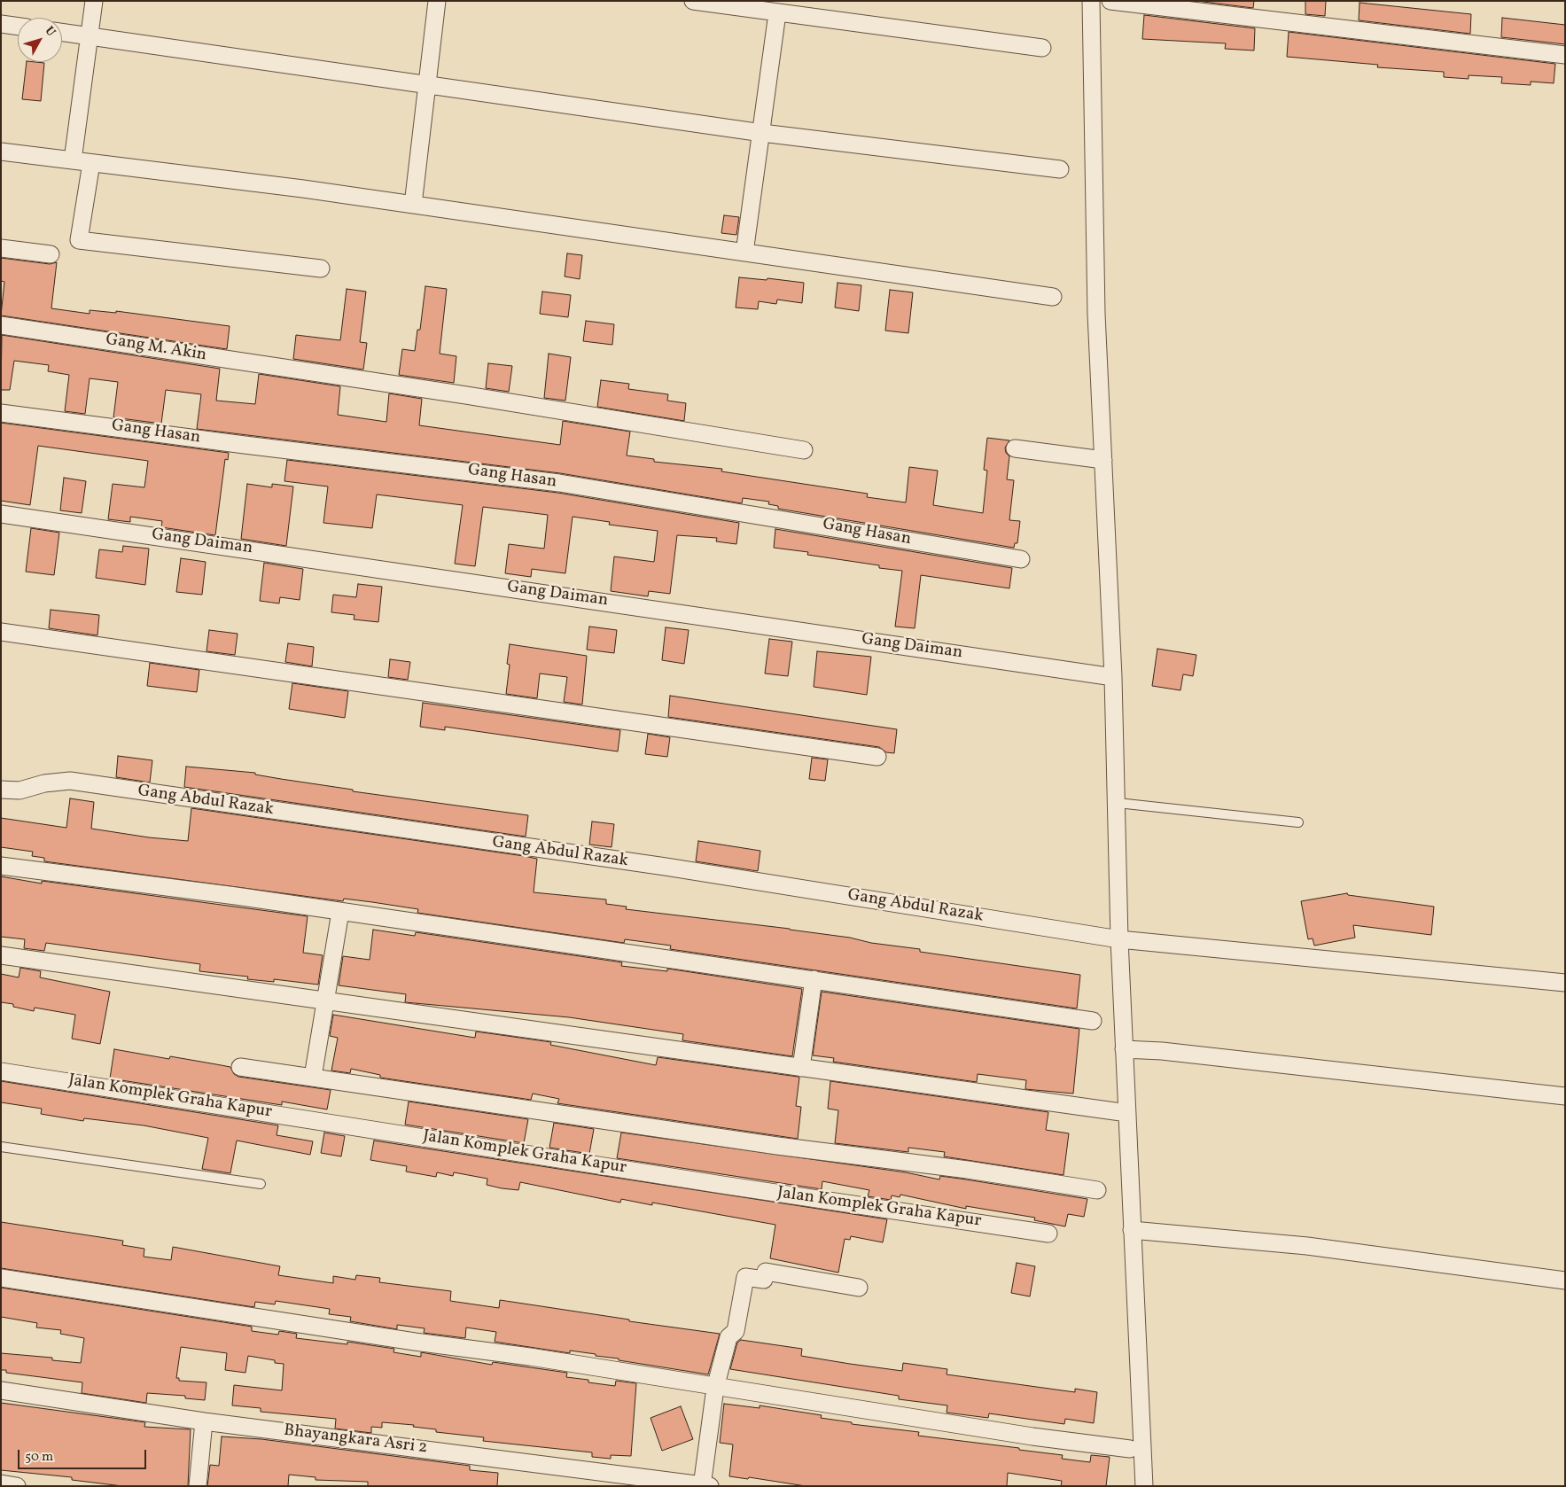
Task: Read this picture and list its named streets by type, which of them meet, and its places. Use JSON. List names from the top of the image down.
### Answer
{
  "streets": {
    "street": [
      "Gang M. Akin",
      "Gang Hasan",
      "Gang Daiman",
      "Gang Abdul Razak",
      "Jalan Komplek Graha Kapur",
      "Bhayangkara Asri 2"
    ]
  },
  "scale_bar": "50 m",
  "north": "top right"
}
